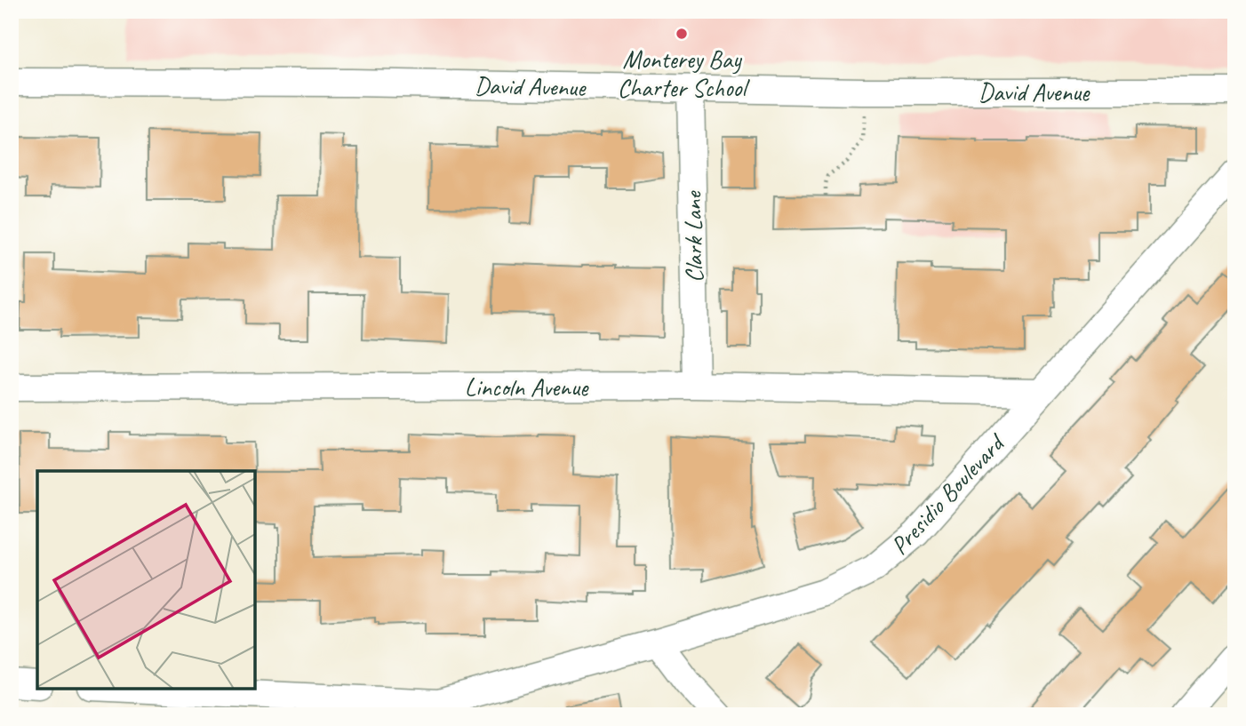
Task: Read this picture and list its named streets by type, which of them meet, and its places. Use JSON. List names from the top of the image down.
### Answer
{
  "streets": {
    "street": [
      "David Avenue",
      "Clark Lane",
      "Lincoln Avenue",
      "Presidio Boulevard"
    ]
  },
  "crossings": [
    ["David Avenue", "Clark Lane"],
    ["Clark Lane", "Lincoln Avenue"],
    ["Lincoln Avenue", "Presidio Boulevard"]
  ],
  "places": ["Monterey Bay Charter School"]
}
